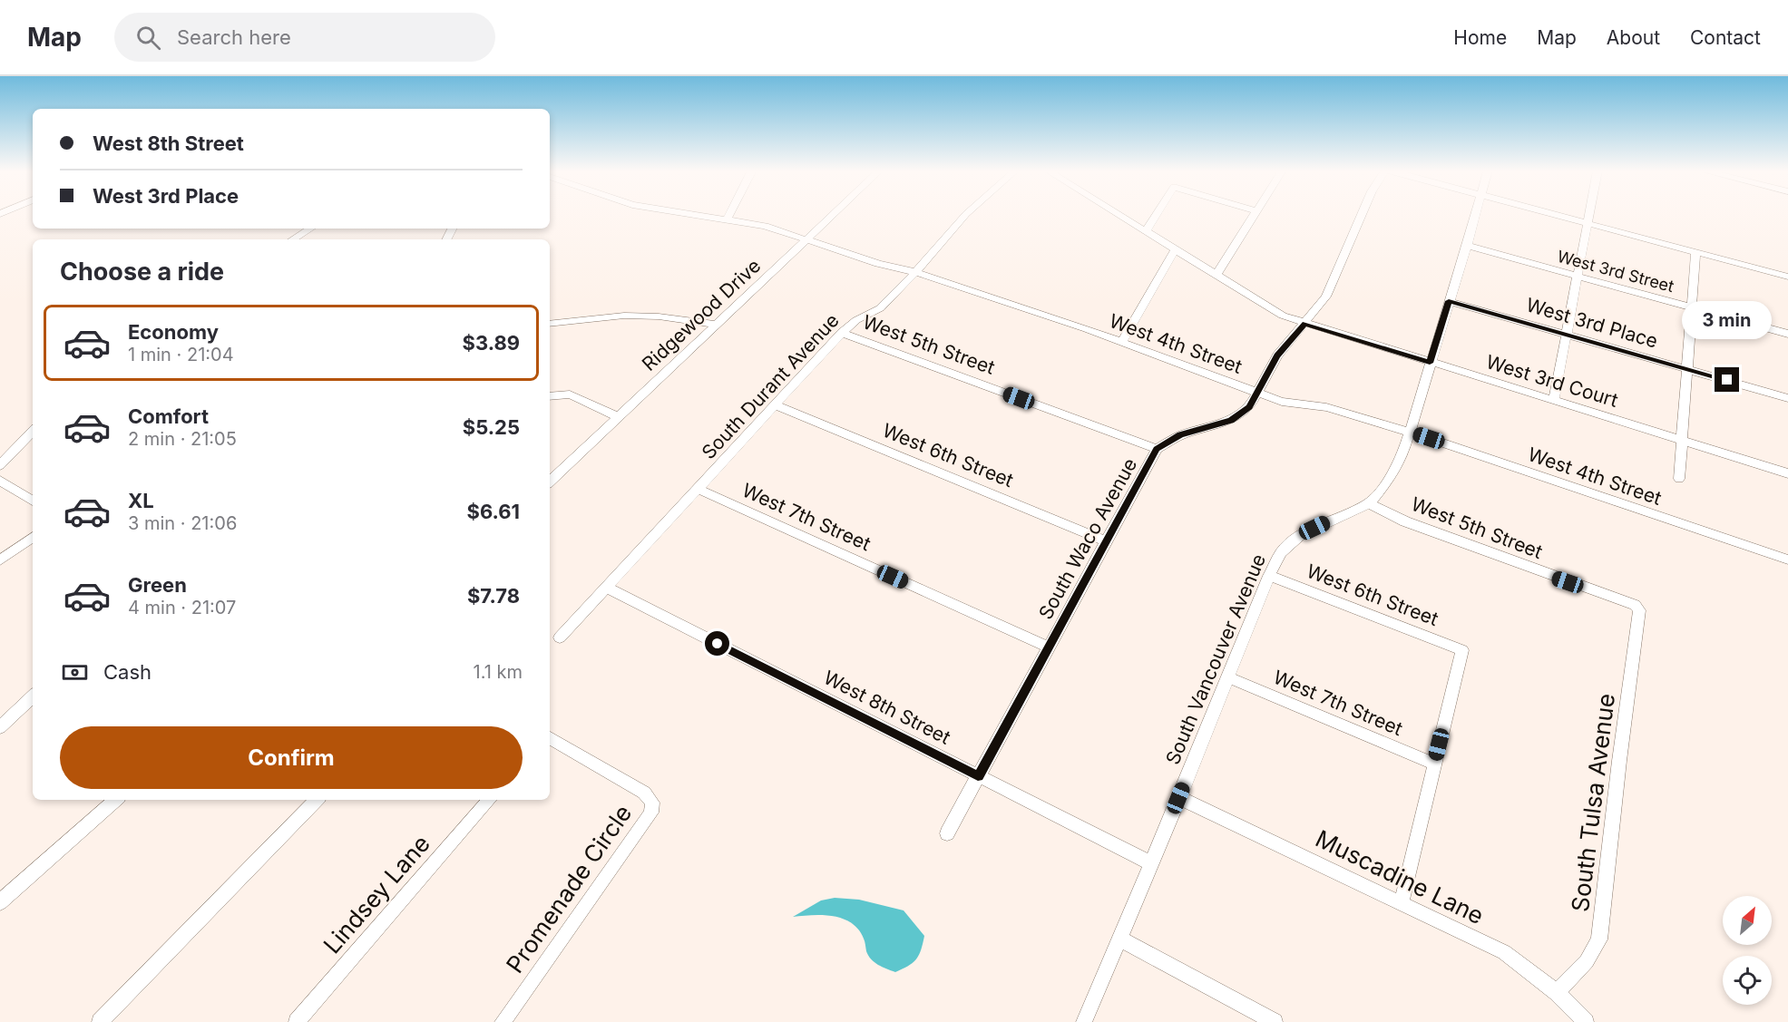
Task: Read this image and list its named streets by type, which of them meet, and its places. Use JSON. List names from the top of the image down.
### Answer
{
  "streets": {
    "street": [
      "West 3rd Street",
      "Ridgewood Drive",
      "West 3rd Place",
      "West 4th Street",
      "West 5th Street",
      "West 3rd Court",
      "South Durant Avenue",
      "West 6th Street",
      "West 7th Street",
      "South Waco Avenue",
      "South Vancouver Avenue",
      "West 8th Street",
      "South Tulsa Avenue",
      "Muscadine Lane",
      "Promenade Circle",
      "Lindsey Lane"
    ]
  },
  "crossings": [
    ["West 3rd Street", "South Vancouver Avenue"],
    ["Ridgewood Drive", "West 4th Street"],
    ["West 3rd Place", "South Vancouver Avenue"],
    ["West 4th Street", "South Durant Avenue"],
    ["West 4th Street", "South Waco Avenue"],
    ["West 4th Street", "South Vancouver Avenue"],
    ["West 5th Street", "South Durant Avenue"],
    ["West 5th Street", "South Waco Avenue"],
    ["West 5th Street", "South Vancouver Avenue"],
    ["West 5th Street", "South Tulsa Avenue"],
    ["West 3rd Court", "South Waco Avenue"],
    ["West 3rd Court", "South Vancouver Avenue"],
    ["South Durant Avenue", "West 6th Street"],
    ["South Durant Avenue", "West 7th Street"],
    ["South Durant Avenue", "West 8th Street"],
    ["West 6th Street", "West 7th Street"],
    ["West 6th Street", "South Waco Avenue"],
    ["West 6th Street", "South Vancouver Avenue"],
    ["West 7th Street", "South Waco Avenue"],
    ["West 7th Street", "South Vancouver Avenue"],
    ["South Waco Avenue", "West 8th Street"],
    ["South Vancouver Avenue", "West 8th Street"],
    ["South Vancouver Avenue", "Muscadine Lane"],
    ["South Tulsa Avenue", "Muscadine Lane"]
  ],
  "north": "top right",
  "page": {
    "header": "Map",
    "search": "Search here",
    "nav": [
      "Home",
      "Map",
      "About",
      "Contact"
    ],
    "banner": ["West 8th Street", "West 3rd Place"],
    "heading": "Choose a ride",
    "bubble": "3 min",
    "list": [
      {
        "name": "Economy",
        "note": "1 min · 21:04",
        "value": "$3.89"
      },
      {
        "name": "Comfort",
        "note": "2 min · 21:05",
        "value": "$5.25"
      },
      {
        "name": "XL",
        "note": "3 min · 21:06",
        "value": "$6.61"
      },
      {
        "name": "Green",
        "note": "4 min · 21:07",
        "value": "$7.78"
      }
    ],
    "pay": ["Cash", "1.1 km"],
    "buttons": "Confirm"
  }
}
